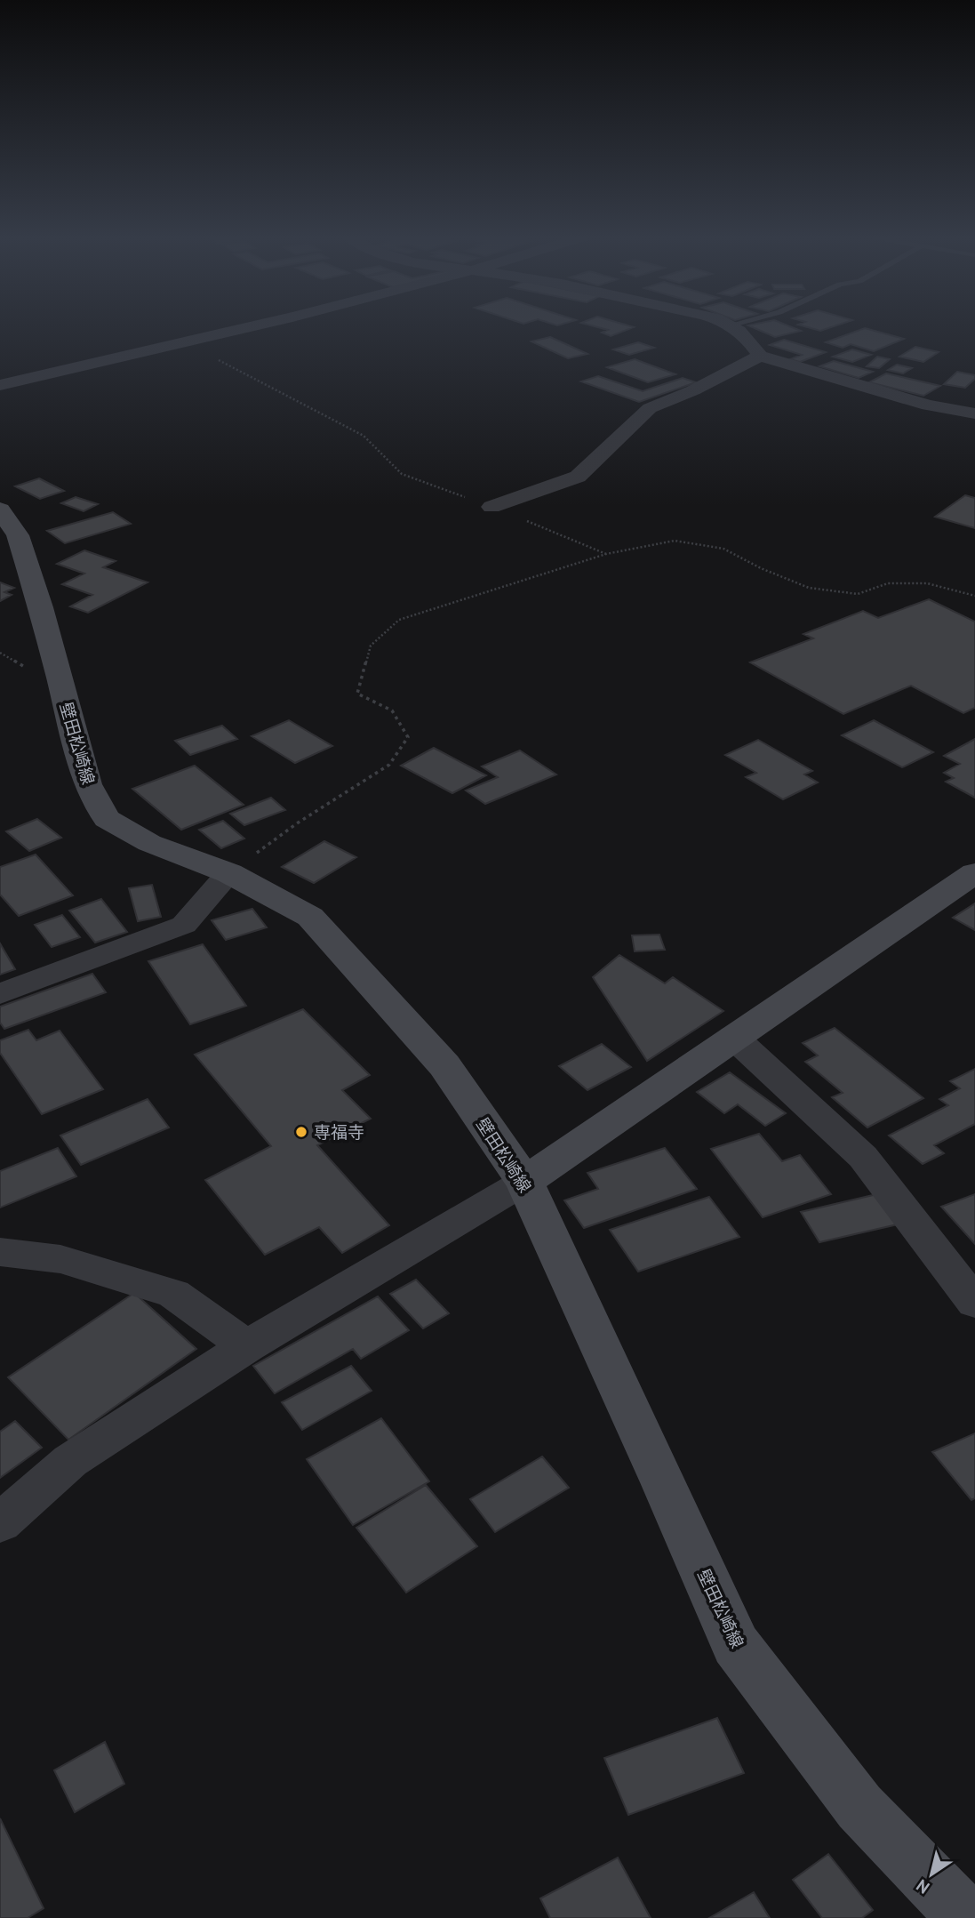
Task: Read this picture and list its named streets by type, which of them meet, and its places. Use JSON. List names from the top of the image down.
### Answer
{
  "streets": {
    "main road": ["壁田松崎線"]
  },
  "places": ["専福寺"],
  "north": "bottom left"
}
